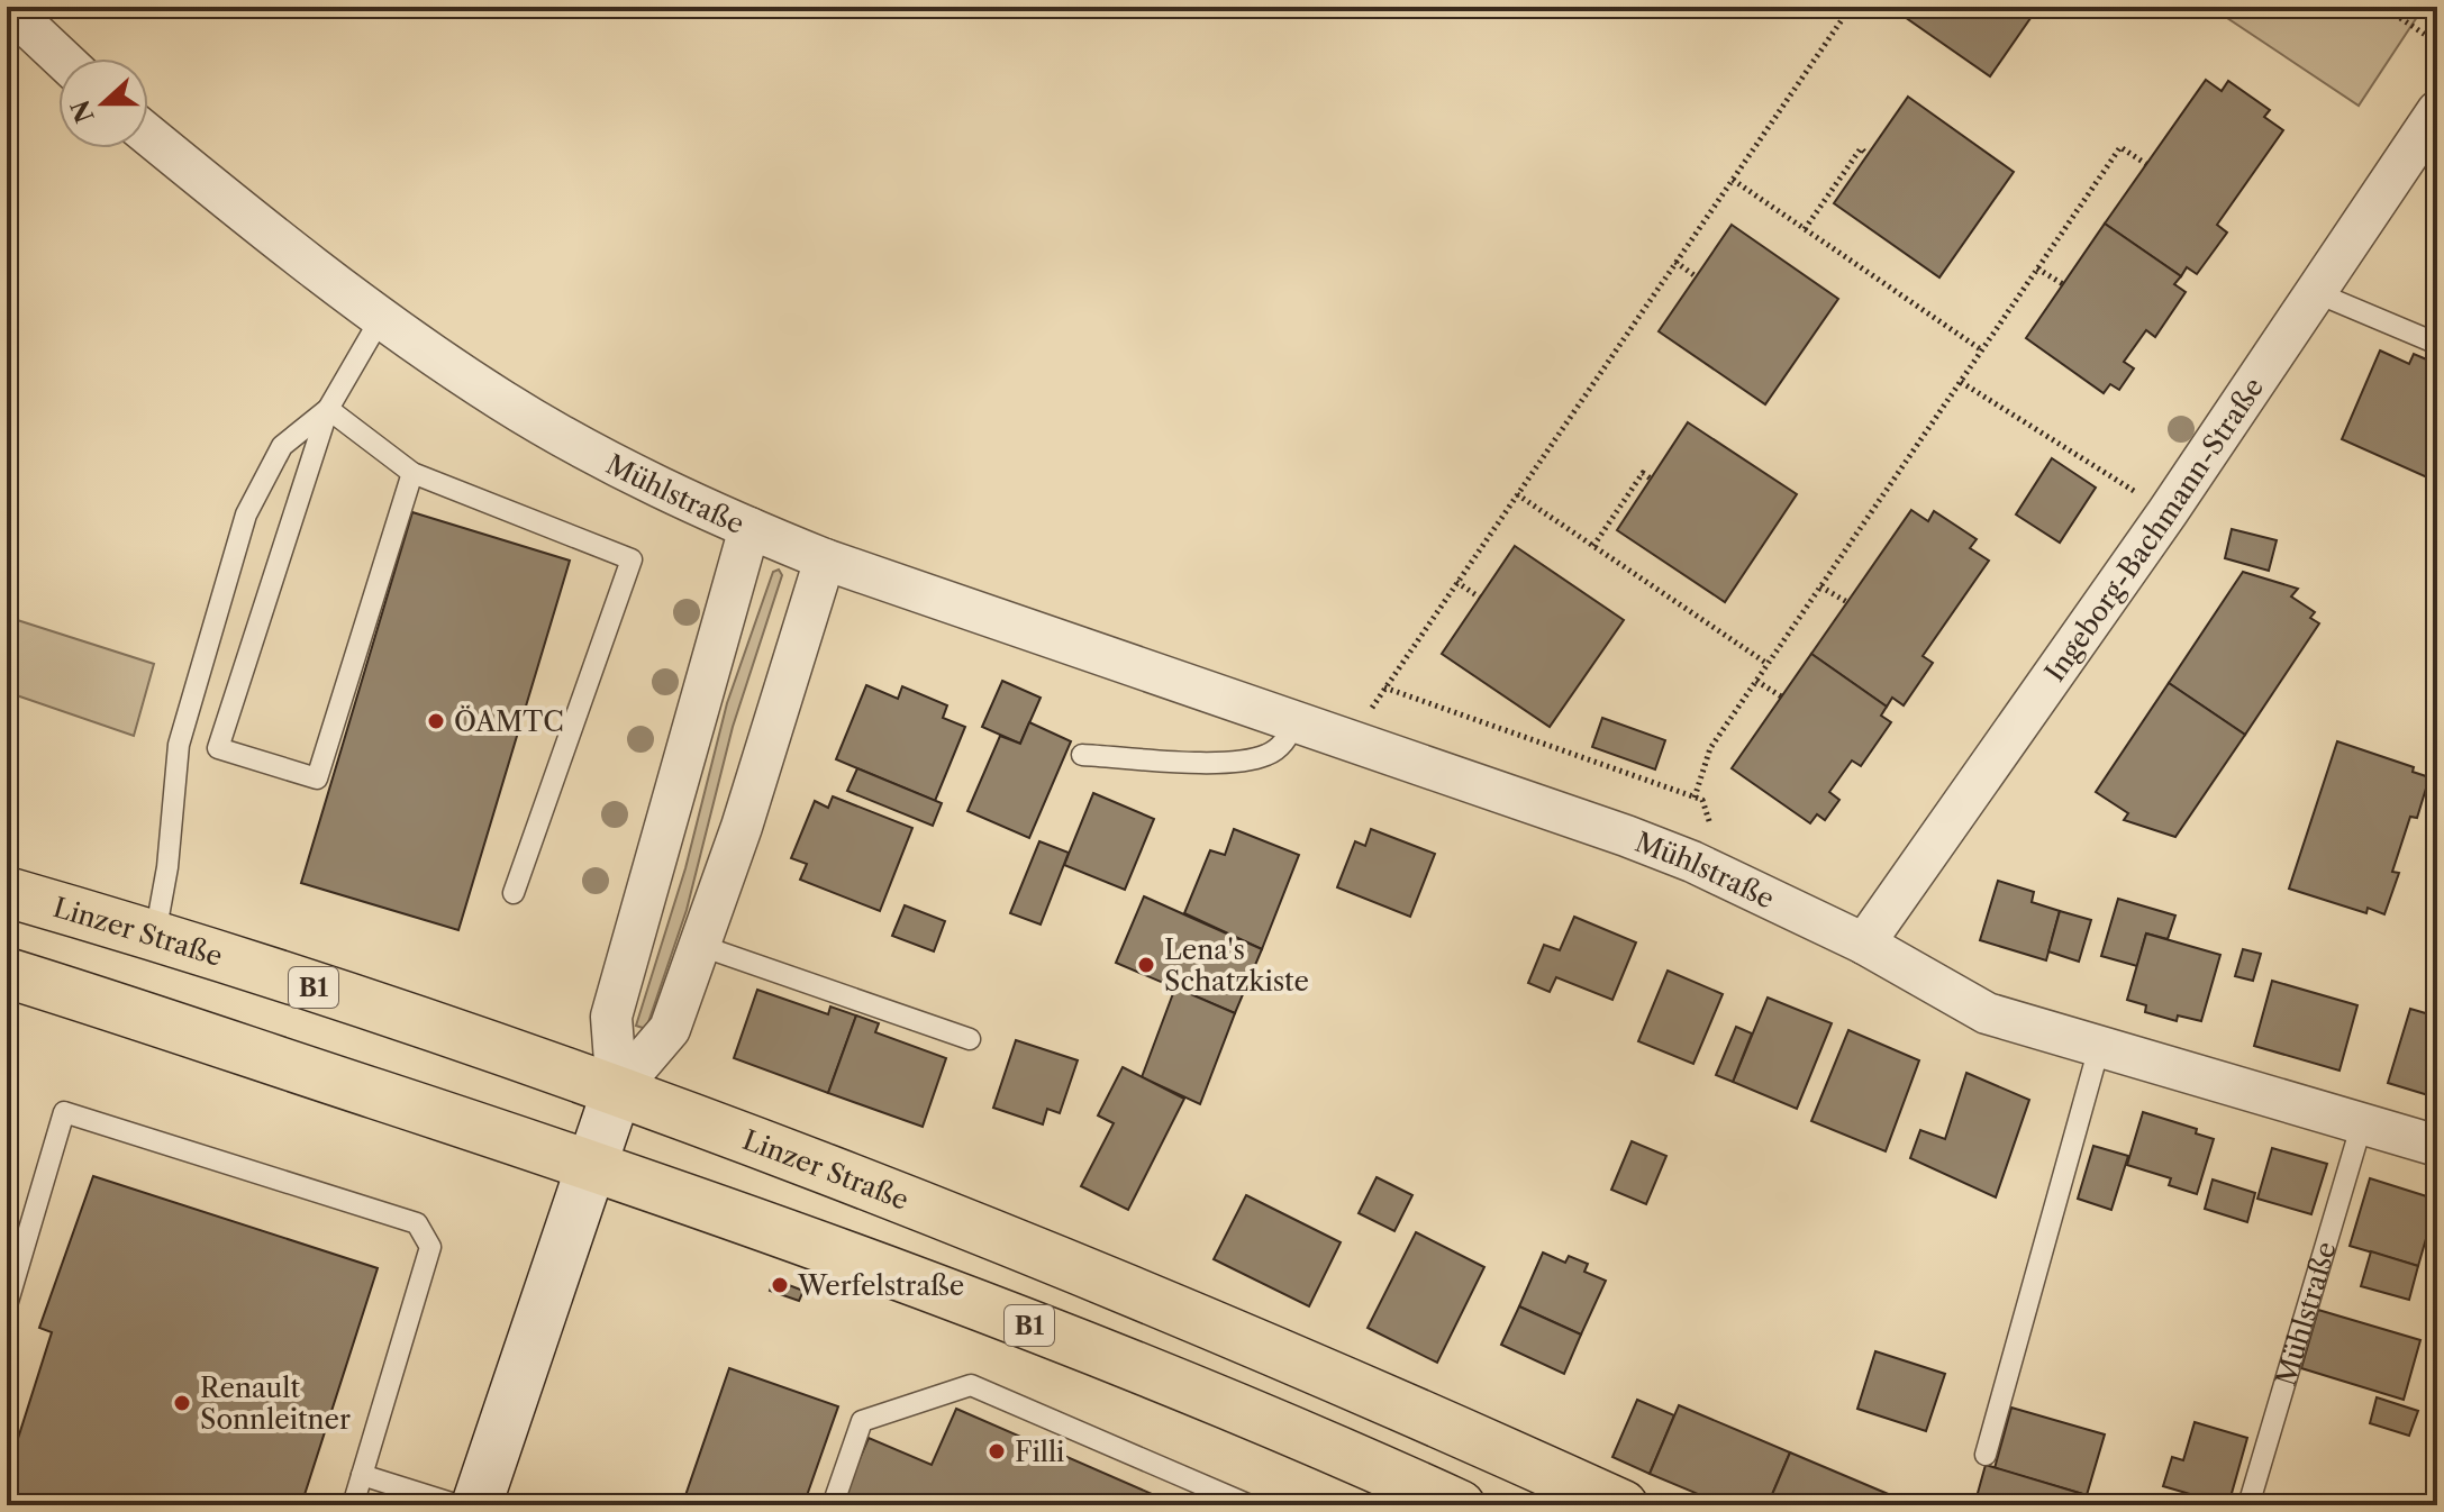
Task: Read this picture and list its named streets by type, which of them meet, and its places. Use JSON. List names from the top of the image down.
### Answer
{
  "streets": {
    "main road": ["Linzer Straße", "B1"],
    "street": ["Mühlstraße", "Ingeborg-Bachmann-Straße"]
  },
  "crossings": [
    ["Mühlstraße", "Ingeborg-Bachmann-Straße"]
  ],
  "places": [
    "ÖAMTC",
    "Lena's Schatzkiste",
    "Werfelstraße",
    "Renault Sonnleitner",
    "Filli"
  ],
  "north": "left"
}
